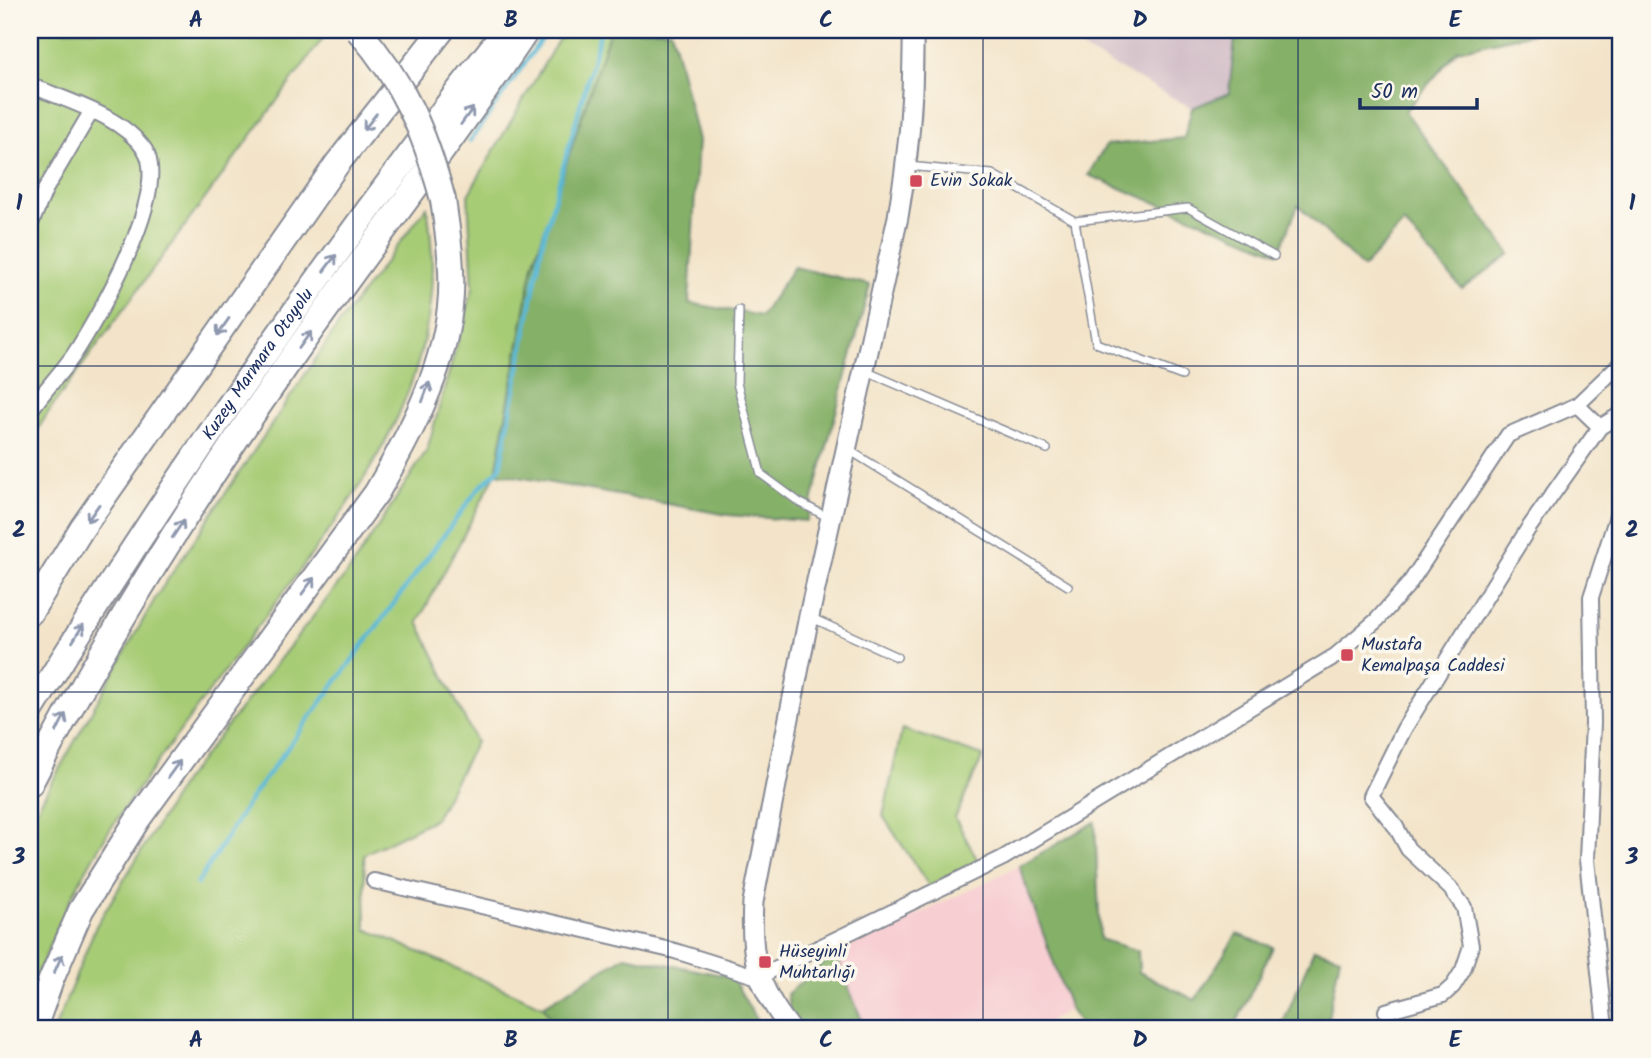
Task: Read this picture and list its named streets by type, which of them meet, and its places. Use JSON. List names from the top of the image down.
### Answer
{
  "streets": {
    "highway": ["Kuzey Marmara Otoyolu"]
  },
  "places": {
    "transit": ["Evin Sokak", "Mustafa Kemalpaşa Caddesi", "Hüseyinli Muhtarlığı"]
  },
  "scale_bar": "50 m",
  "grid": {
    "columns": [
      "A",
      "B",
      "C",
      "D",
      "E"
    ],
    "rows": ["1", "2", "3"]
  }
}
